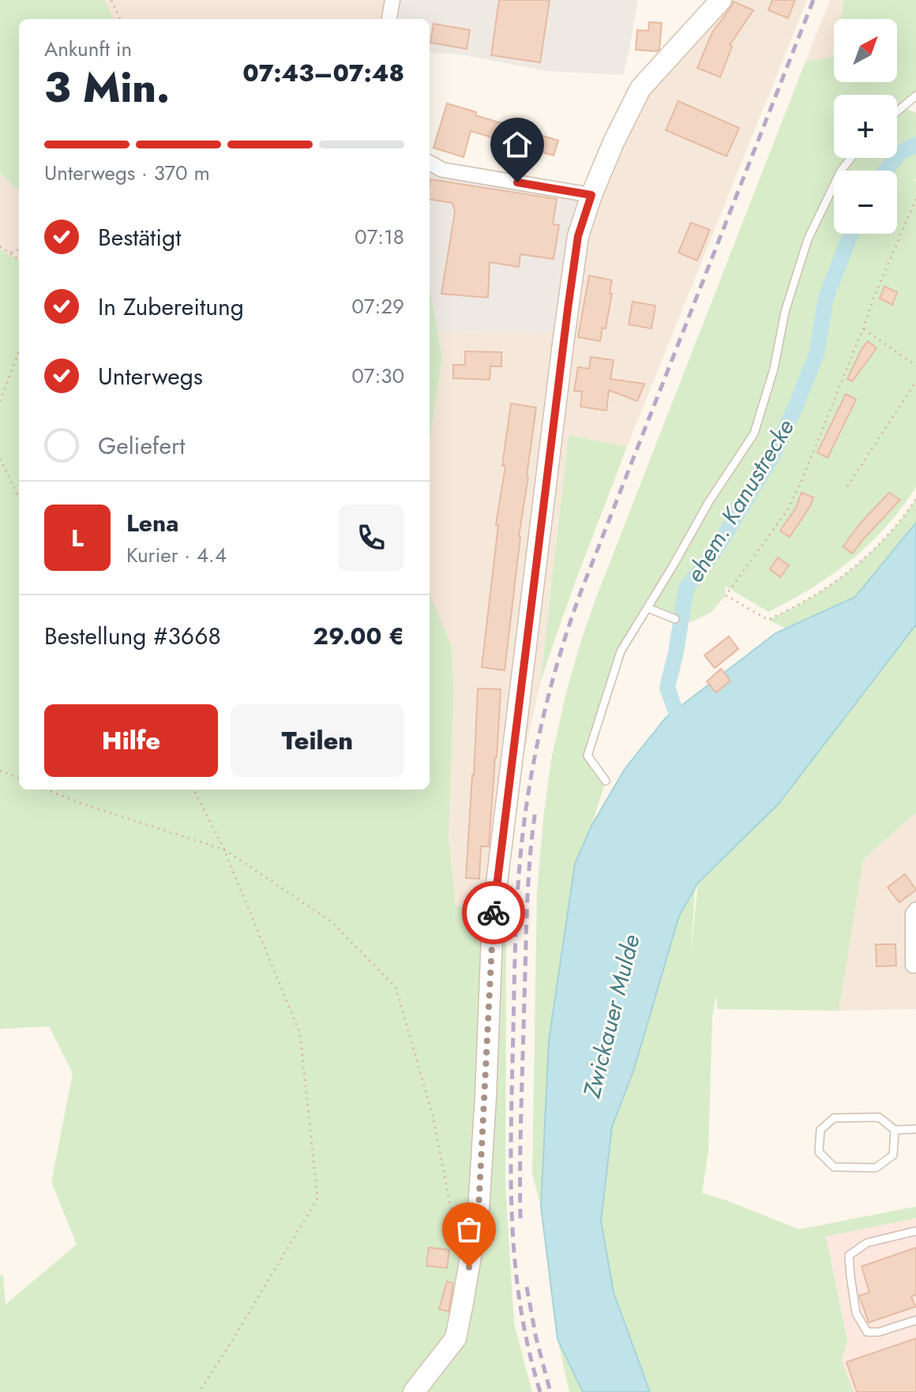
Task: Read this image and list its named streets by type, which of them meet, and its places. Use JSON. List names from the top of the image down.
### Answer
{
  "water": ["ehem. Kanustrecke", "Zwickauer Mulde"],
  "north": "top right",
  "page": {
    "map_buttons": ["+", "−"],
    "heading": ["3 Min.", "Ankunft in", "07:43–07:48"],
    "panel": [
      "Lena",
      "Kurier · 4.4",
      "Bestellung #3668",
      "29.00 €"
    ],
    "bar": "Unterwegs · 370 m",
    "list": [
      ["Bestätigt", "07:18"],
      ["In Zubereitung", "07:29"],
      ["Unterwegs", "07:30"],
      "Geliefert"
    ],
    "round": "L",
    "buttons": ["Hilfe", "Teilen"]
  }
}
